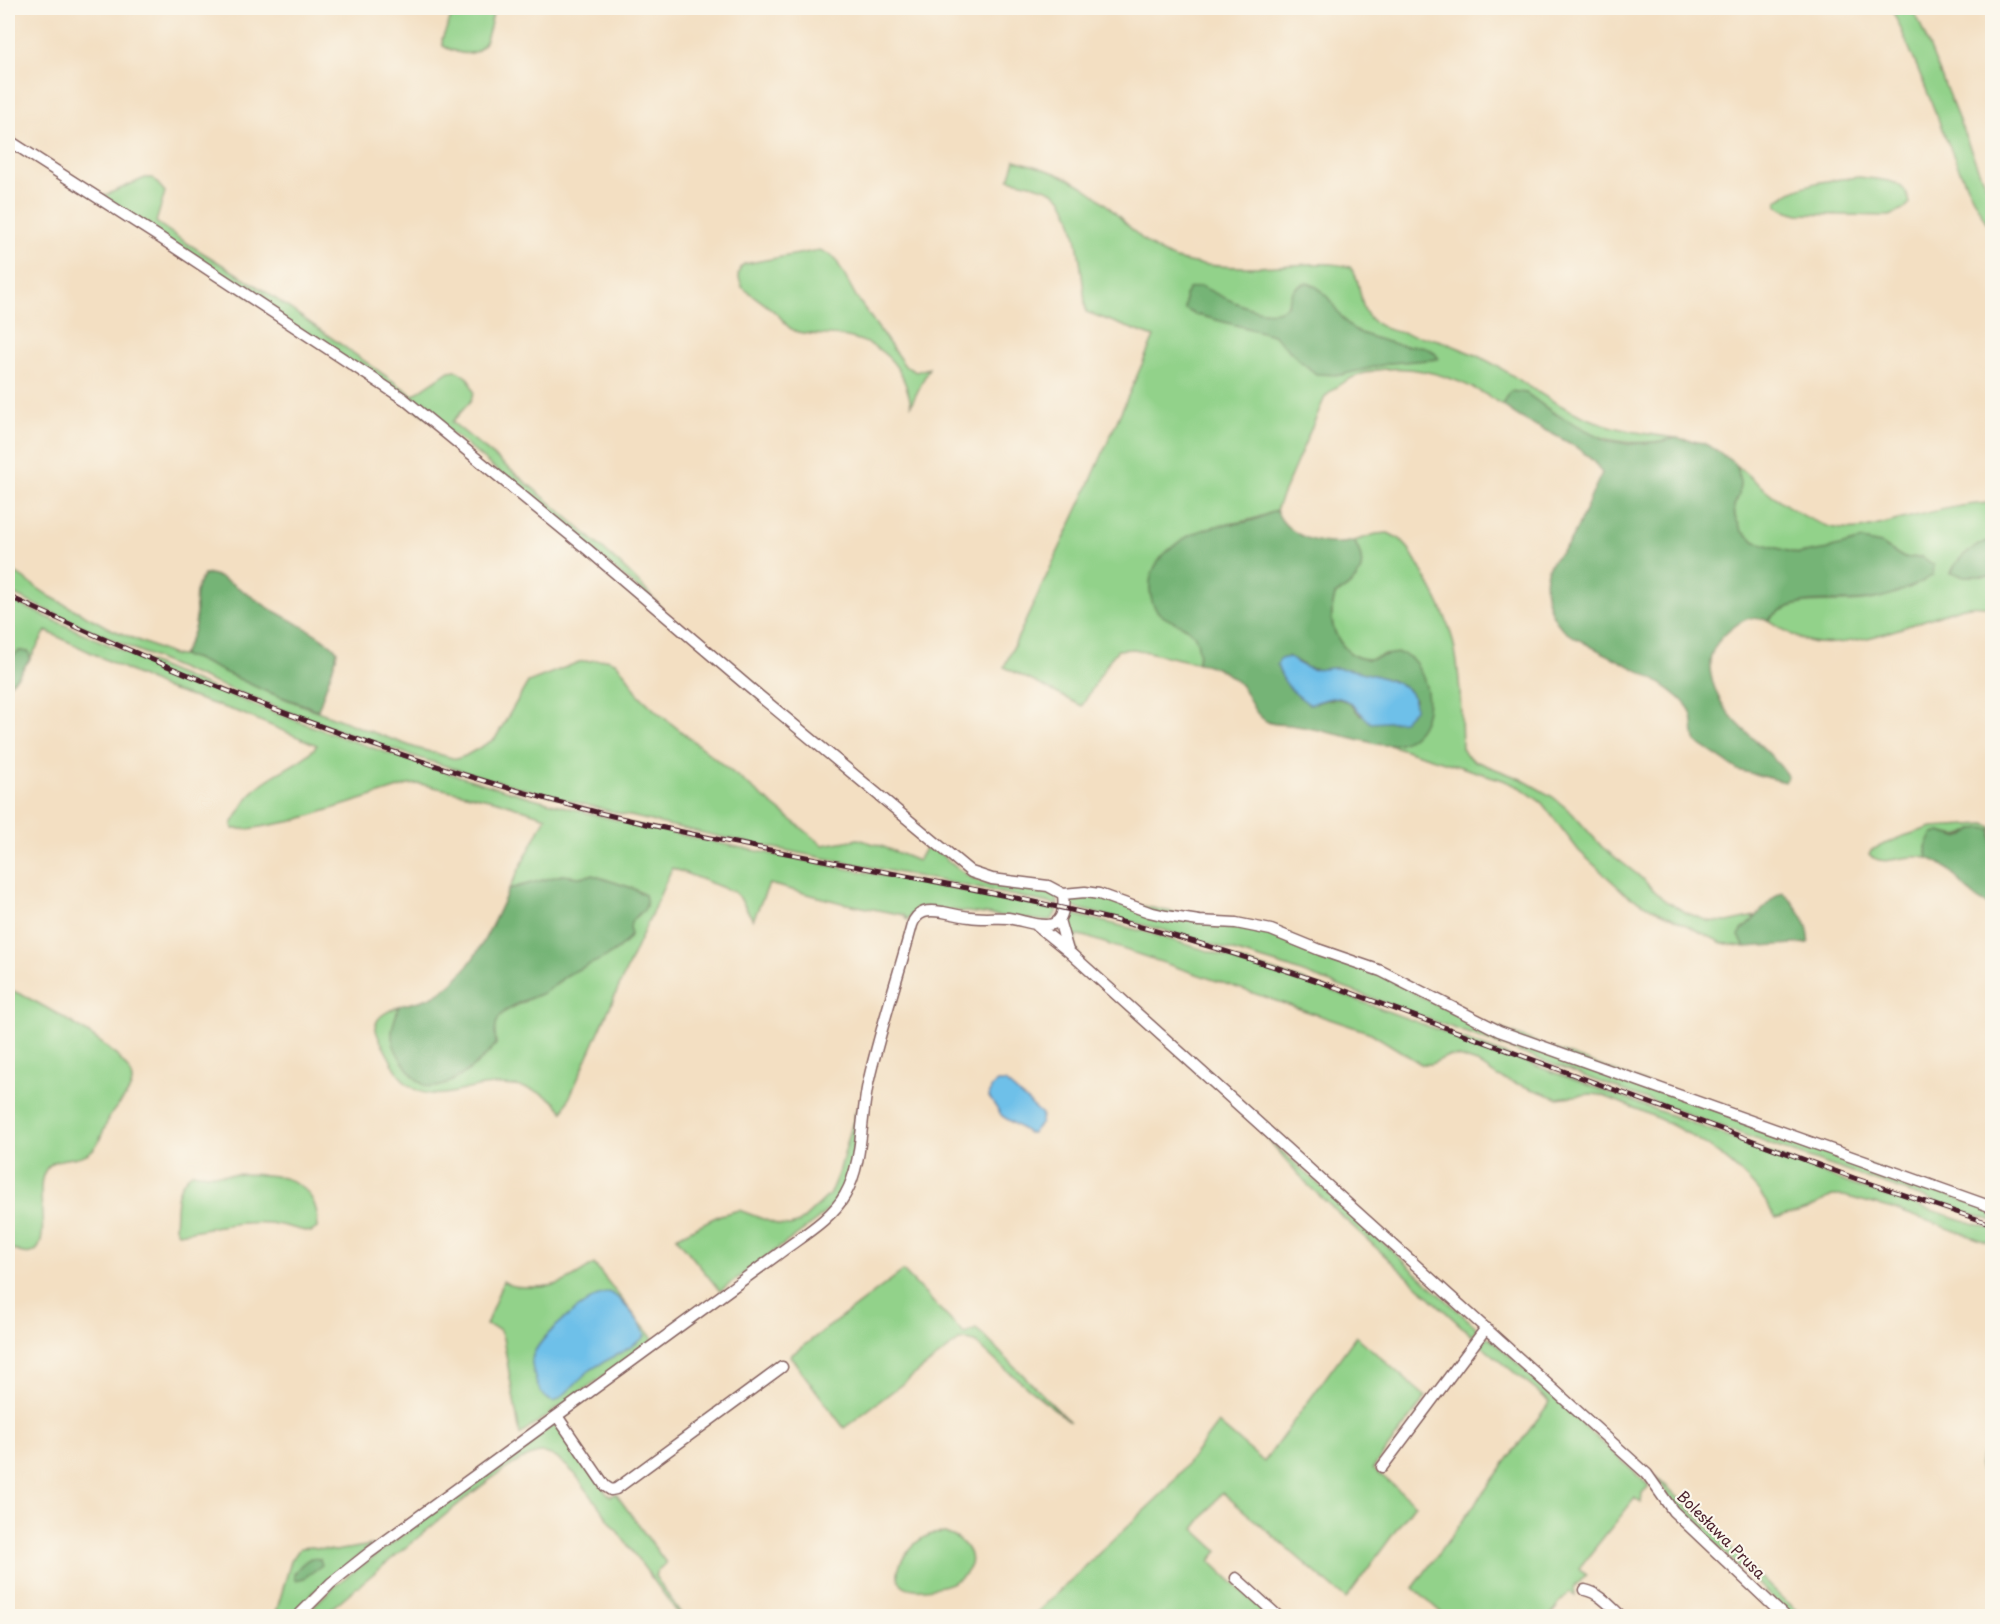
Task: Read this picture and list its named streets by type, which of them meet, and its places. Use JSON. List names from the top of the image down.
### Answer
{
  "streets": {
    "street": ["Bolesława Prusa"]
  }
}
